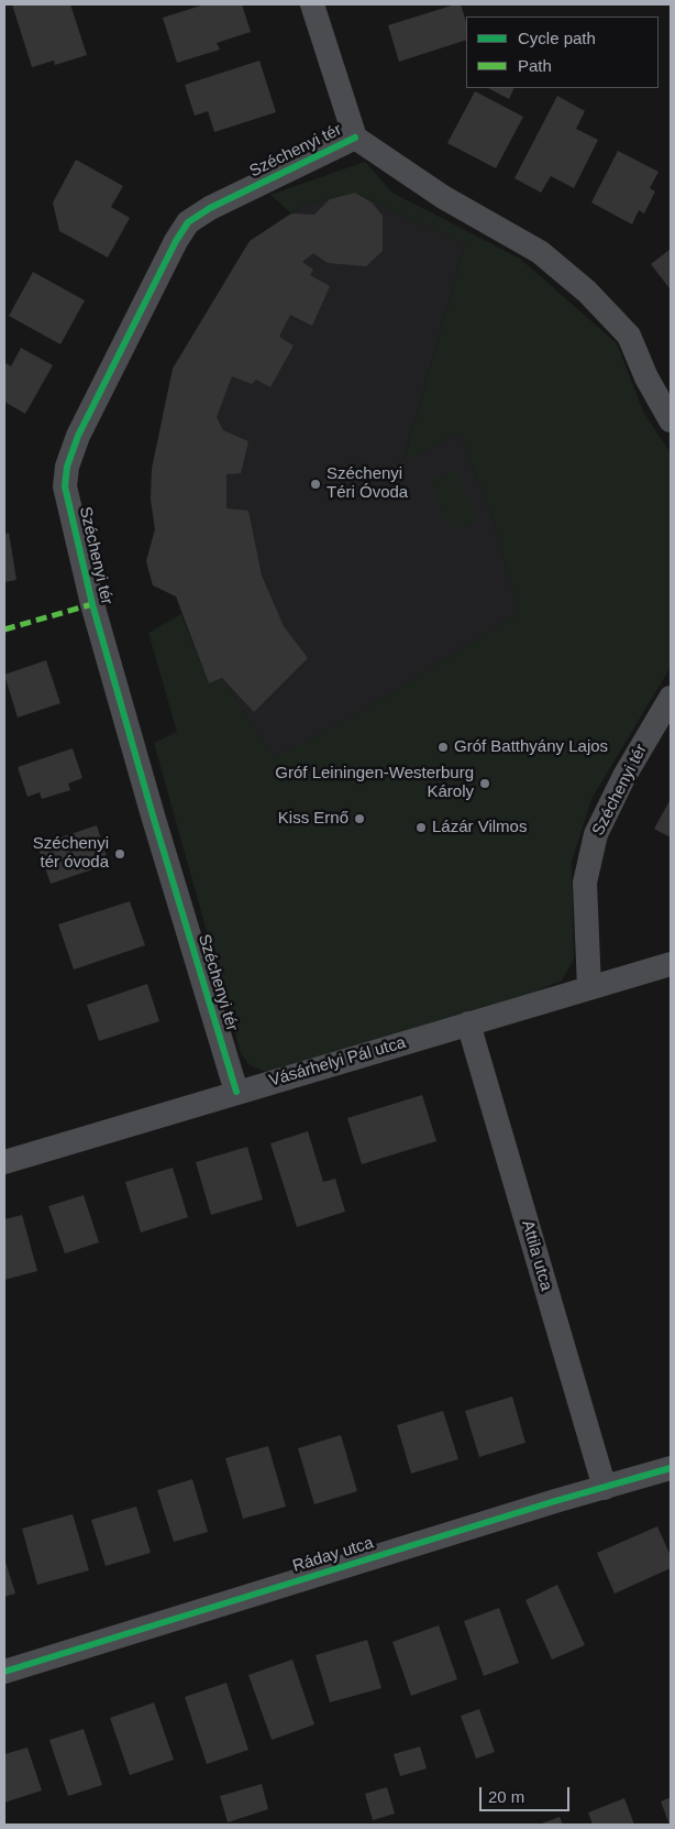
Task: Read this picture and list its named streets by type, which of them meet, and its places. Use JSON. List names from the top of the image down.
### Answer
{
  "streets": {
    "street": [
      "Széchenyi tér",
      "Vásárhelyi Pál utca",
      "Attila utca",
      "Ráday utca"
    ]
  },
  "crossings": [
    ["Széchenyi tér", "Vásárhelyi Pál utca"],
    ["Vásárhelyi Pál utca", "Attila utca"],
    ["Attila utca", "Ráday utca"]
  ],
  "places": [
    "Széchenyi Téri Óvoda",
    "Gróf Batthyány Lajos",
    "Gróf Leiningen-Westerburg Károly",
    "Kiss Ernő",
    "Lázár Vilmos",
    "Széchenyi tér óvoda"
  ],
  "legend": ["Cycle path", "Path"],
  "scale_bar": "20 m"
}
